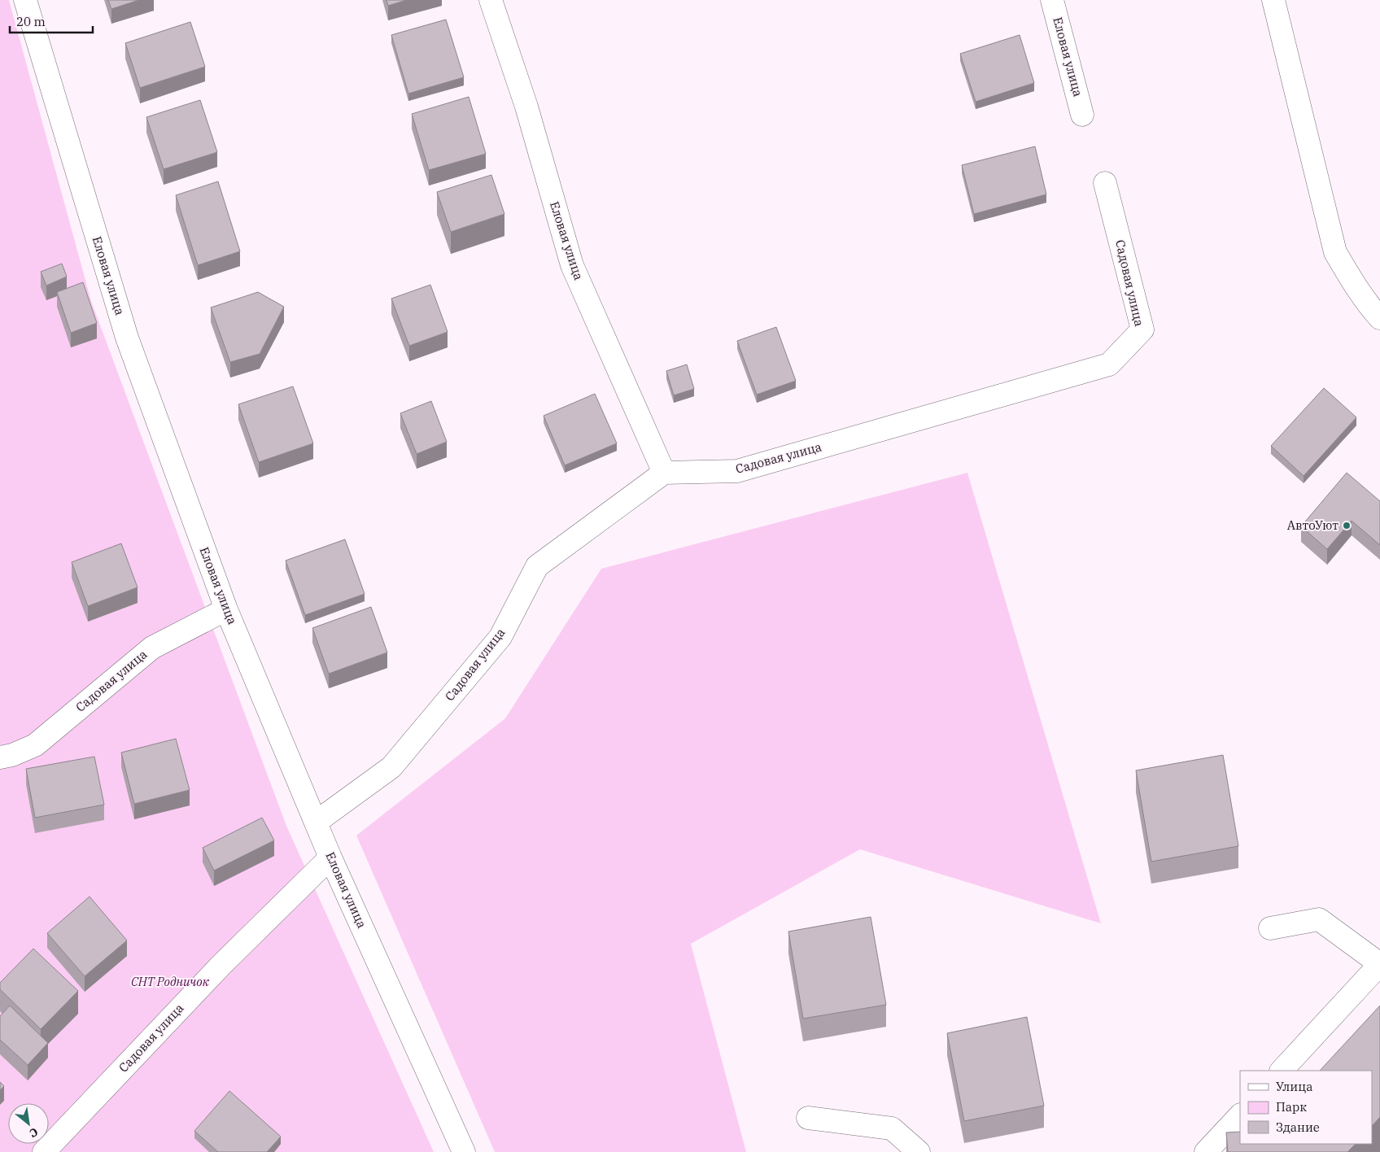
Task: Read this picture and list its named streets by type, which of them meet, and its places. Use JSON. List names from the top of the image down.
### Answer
{
  "streets": {
    "street": ["Еловая улица", "Садовая улица"]
  },
  "crossings": [
    ["Еловая улица", "Садовая улица"]
  ],
  "parks": ["СНТ Родничок"],
  "places": ["АвтоУют"],
  "legend": ["Улица", "Парк", "Здание"],
  "scale_bar": "20 m",
  "north": "bottom right"
}
